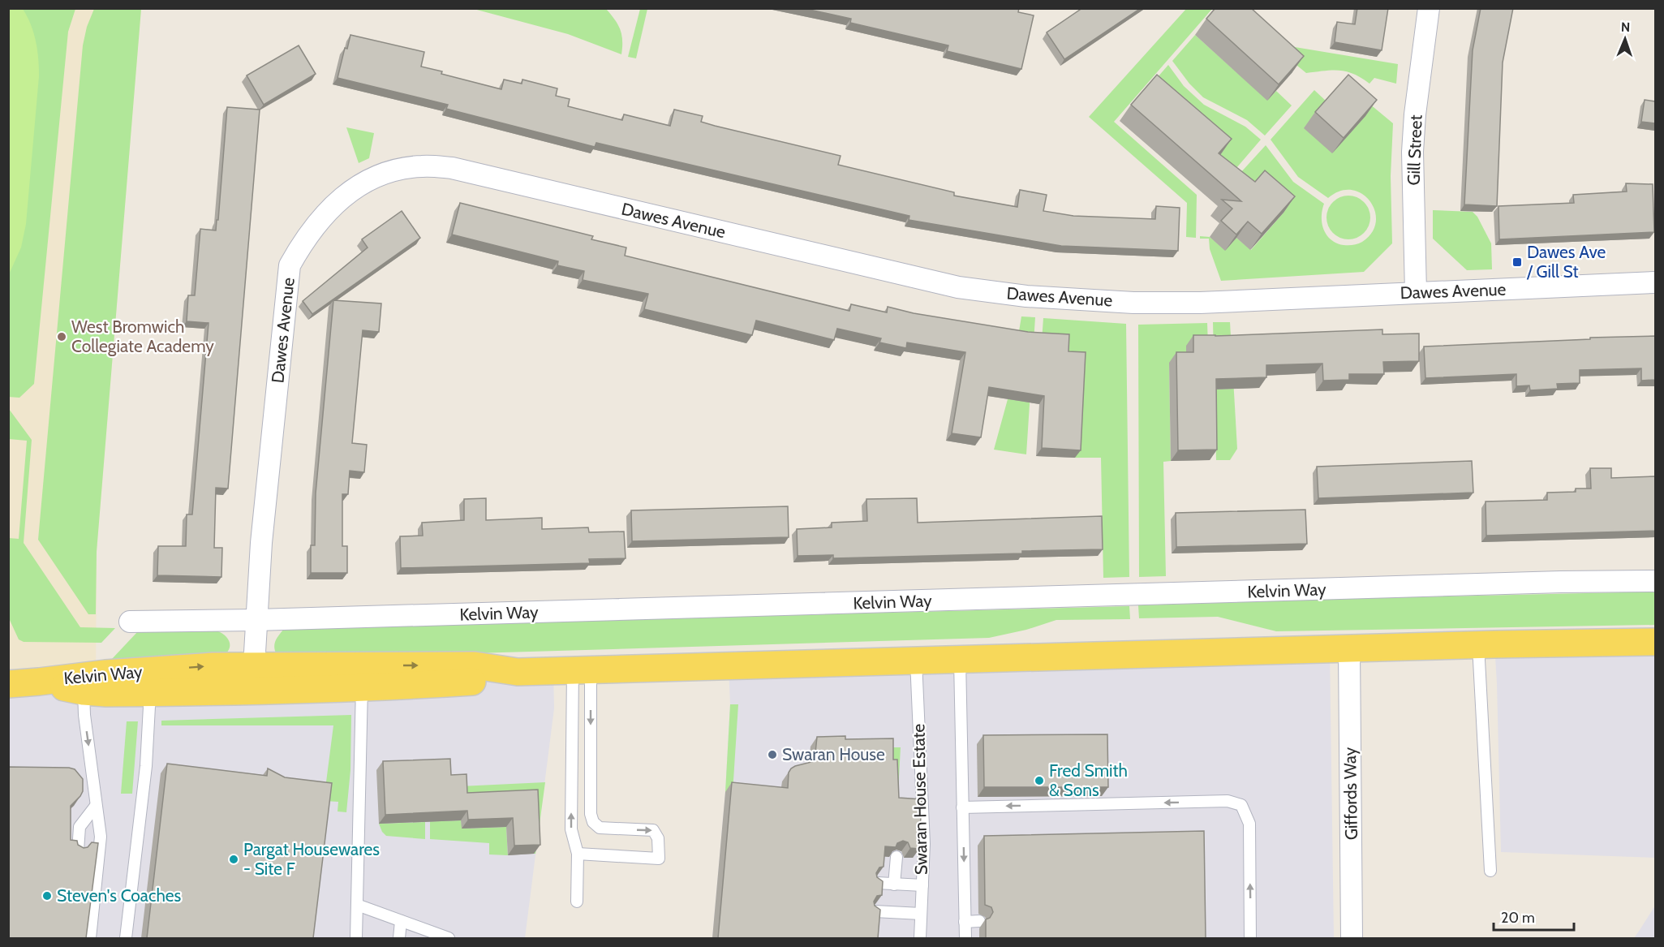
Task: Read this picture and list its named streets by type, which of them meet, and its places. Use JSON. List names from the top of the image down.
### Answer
{
  "streets": {
    "main road": ["Kelvin Way"],
    "street": ["Gill Street", "Dawes Avenue", "Giffords Way"],
    "lane": ["Swaran House Estate"]
  },
  "crossings": [
    ["Gill Street", "Dawes Avenue"],
    ["Dawes Avenue", "Kelvin Way"],
    ["Kelvin Way", "Giffords Way"],
    ["Kelvin Way", "Swaran House Estate"]
  ],
  "places": {
    "transit": ["Dawes Ave / Gill St"],
    "other": [
      "West Bromwich Collegiate Academy",
      "Swaran House",
      "Fred Smith & Sons",
      "Pargat Housewares - Site F",
      "Steven's Coaches"
    ]
  },
  "scale_bar": "20 m",
  "north": "top"
}
